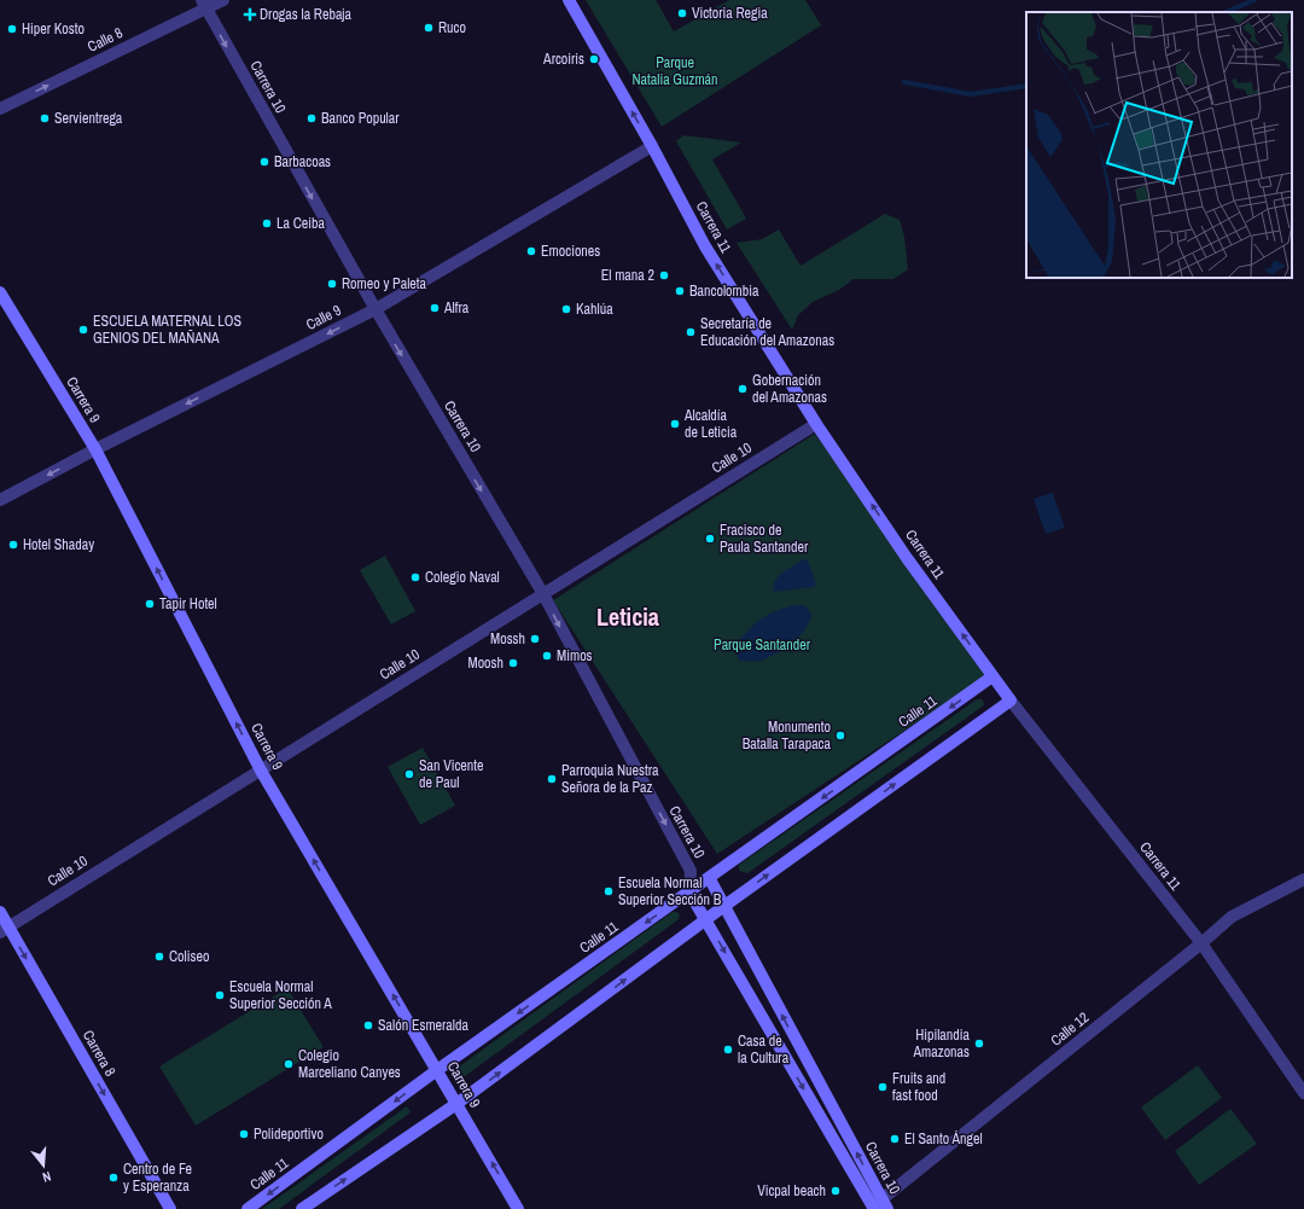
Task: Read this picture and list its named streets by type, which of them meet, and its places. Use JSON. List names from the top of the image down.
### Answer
{
  "streets": {
    "street": [
      "Calle 8",
      "Carrera 10",
      "Carrera 11",
      "Calle 9",
      "Carrera 9",
      "Calle 10",
      "Calle 11",
      "Calle 12",
      "Carrera 8"
    ]
  },
  "crossings": [
    ["Calle 8", "Carrera 10"],
    ["Carrera 10", "Calle 9"],
    ["Carrera 10", "Calle 10"],
    ["Carrera 10", "Calle 11"],
    ["Carrera 10", "Calle 12"],
    ["Carrera 11", "Calle 9"],
    ["Carrera 11", "Calle 10"],
    ["Carrera 11", "Calle 11"],
    ["Carrera 11", "Calle 12"],
    ["Calle 9", "Carrera 9"],
    ["Carrera 9", "Calle 10"],
    ["Carrera 9", "Calle 11"],
    ["Calle 10", "Carrera 8"]
  ],
  "one_way": [
    "Calle 8",
    "Carrera 11",
    "Calle 9",
    "Carrera 9",
    "Carrera 8"
  ],
  "districts": ["Leticia"],
  "parks": ["Parque Natalia Guzmán", "Parque Santander"],
  "places": {
    "other": [
      "Victoria Regia",
      "Ruco",
      "Hiper Kosto",
      "Arcoiris",
      "Servientrega",
      "Banco Popular",
      "Barbacoas",
      "La Ceiba",
      "Emociones",
      "El mana 2",
      "Romeo y Paleta",
      "Bancolombia",
      "Alfra",
      "Kahlúa",
      "ESCUELA MATERNAL LOS GENIOS DEL MAÑANA",
      "Secretaría de Educación del Amazonas",
      "Gobernación del Amazonas",
      "Alcaldía de Leticia",
      "Fracisco de Paula Santander",
      "Hotel Shaday",
      "Colegio Naval",
      "Tapir Hotel",
      "Mossh",
      "Mimos",
      "Moosh",
      "Monumento Batalla Tarapaca",
      "San Vicente de Paul",
      "Parroquia Nuestra Señora de la Paz",
      "Escuela Normal Superior Sección B",
      "Coliseo",
      "Escuela Normal Superior Sección A",
      "Salón Esmeralda",
      "Hipilandia Amazonas",
      "Casa de la Cultura",
      "Colegio Marceliano Canyes",
      "Fruits and fast food",
      "Polideportivo",
      "El Santo Ángel",
      "Centro de Fe y Esperanza",
      "Vicpal beach"
    ],
    "health": ["Drogas la Rebaja"]
  },
  "north": "bottom"
}
